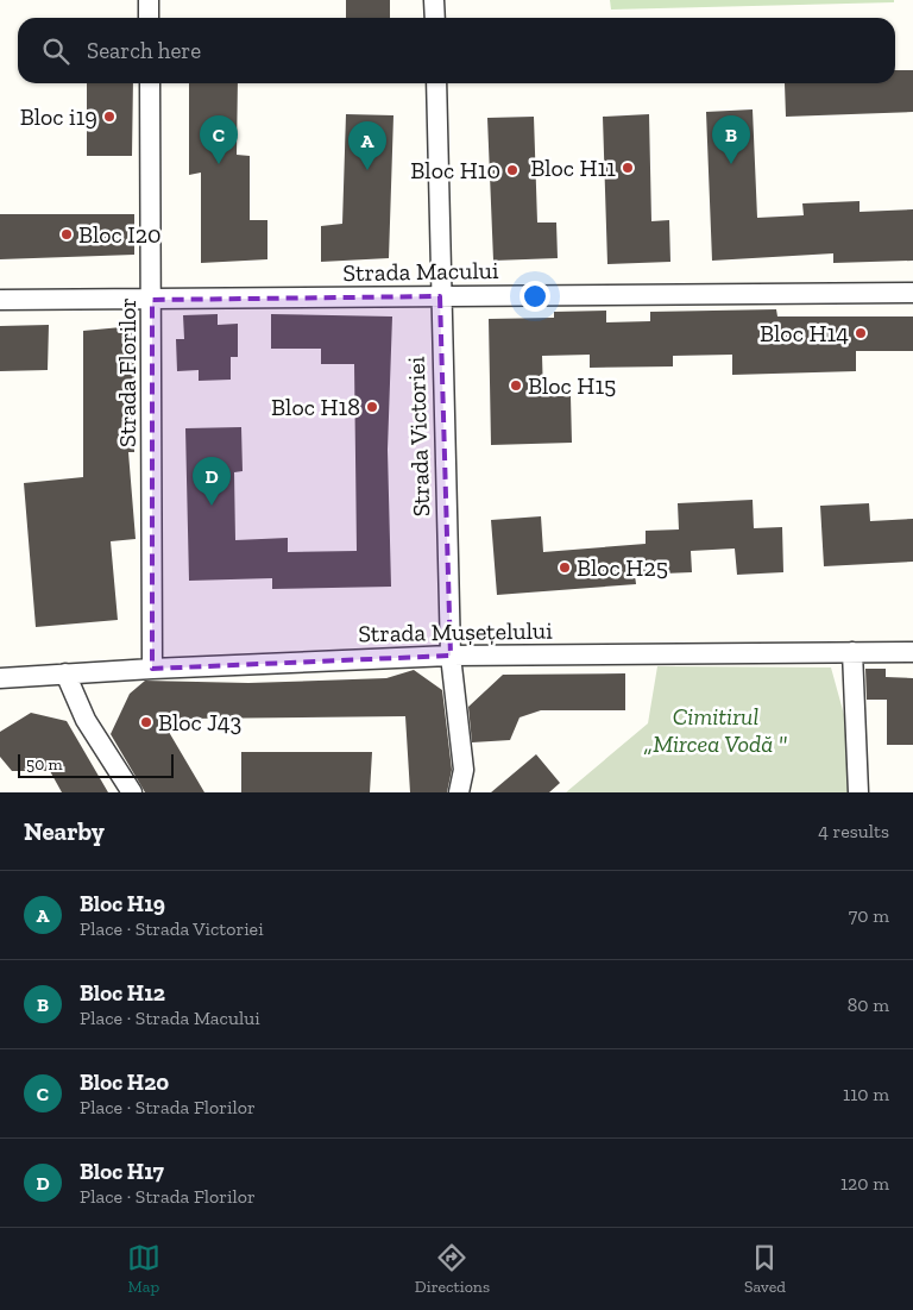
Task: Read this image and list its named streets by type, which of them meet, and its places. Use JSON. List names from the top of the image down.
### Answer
{
  "streets": {
    "street": [
      "Strada Macului",
      "Strada Florilor",
      "Strada Victoriei",
      "Strada Mușețelului"
    ]
  },
  "crossings": [
    ["Strada Macului", "Strada Florilor"],
    ["Strada Macului", "Strada Victoriei"],
    ["Strada Florilor", "Strada Mușețelului"],
    ["Strada Victoriei", "Strada Mușețelului"]
  ],
  "parks": ["Cimitirul „Mircea Vodă \""],
  "places": [
    "Bloc i19",
    "Bloc H11",
    "Bloc H10",
    "Bloc I20",
    "Bloc H14",
    "Bloc H15",
    "Bloc H18",
    "Bloc H25",
    "Bloc J43"
  ],
  "scale_bar": "50 m",
  "page": {
    "search": "Search here",
    "pins": [
      "B",
      "C",
      "A",
      "D"
    ],
    "scale": "50 m",
    "heading": ["Nearby", "4 results"],
    "list": [
      {
        "mark": "A",
        "name": "Bloc H19",
        "note": "Place · Strada Victoriei",
        "value": "70 m"
      },
      {
        "mark": "B",
        "name": "Bloc H12",
        "note": "Place · Strada Macului",
        "value": "80 m"
      },
      {
        "mark": "C",
        "name": "Bloc H20",
        "note": "Place · Strada Florilor",
        "value": "110 m"
      },
      {
        "mark": "D",
        "name": "Bloc H17",
        "note": "Place · Strada Florilor",
        "value": "120 m"
      }
    ],
    "nav": ["Map", "Directions", "Saved"]
  }
}
